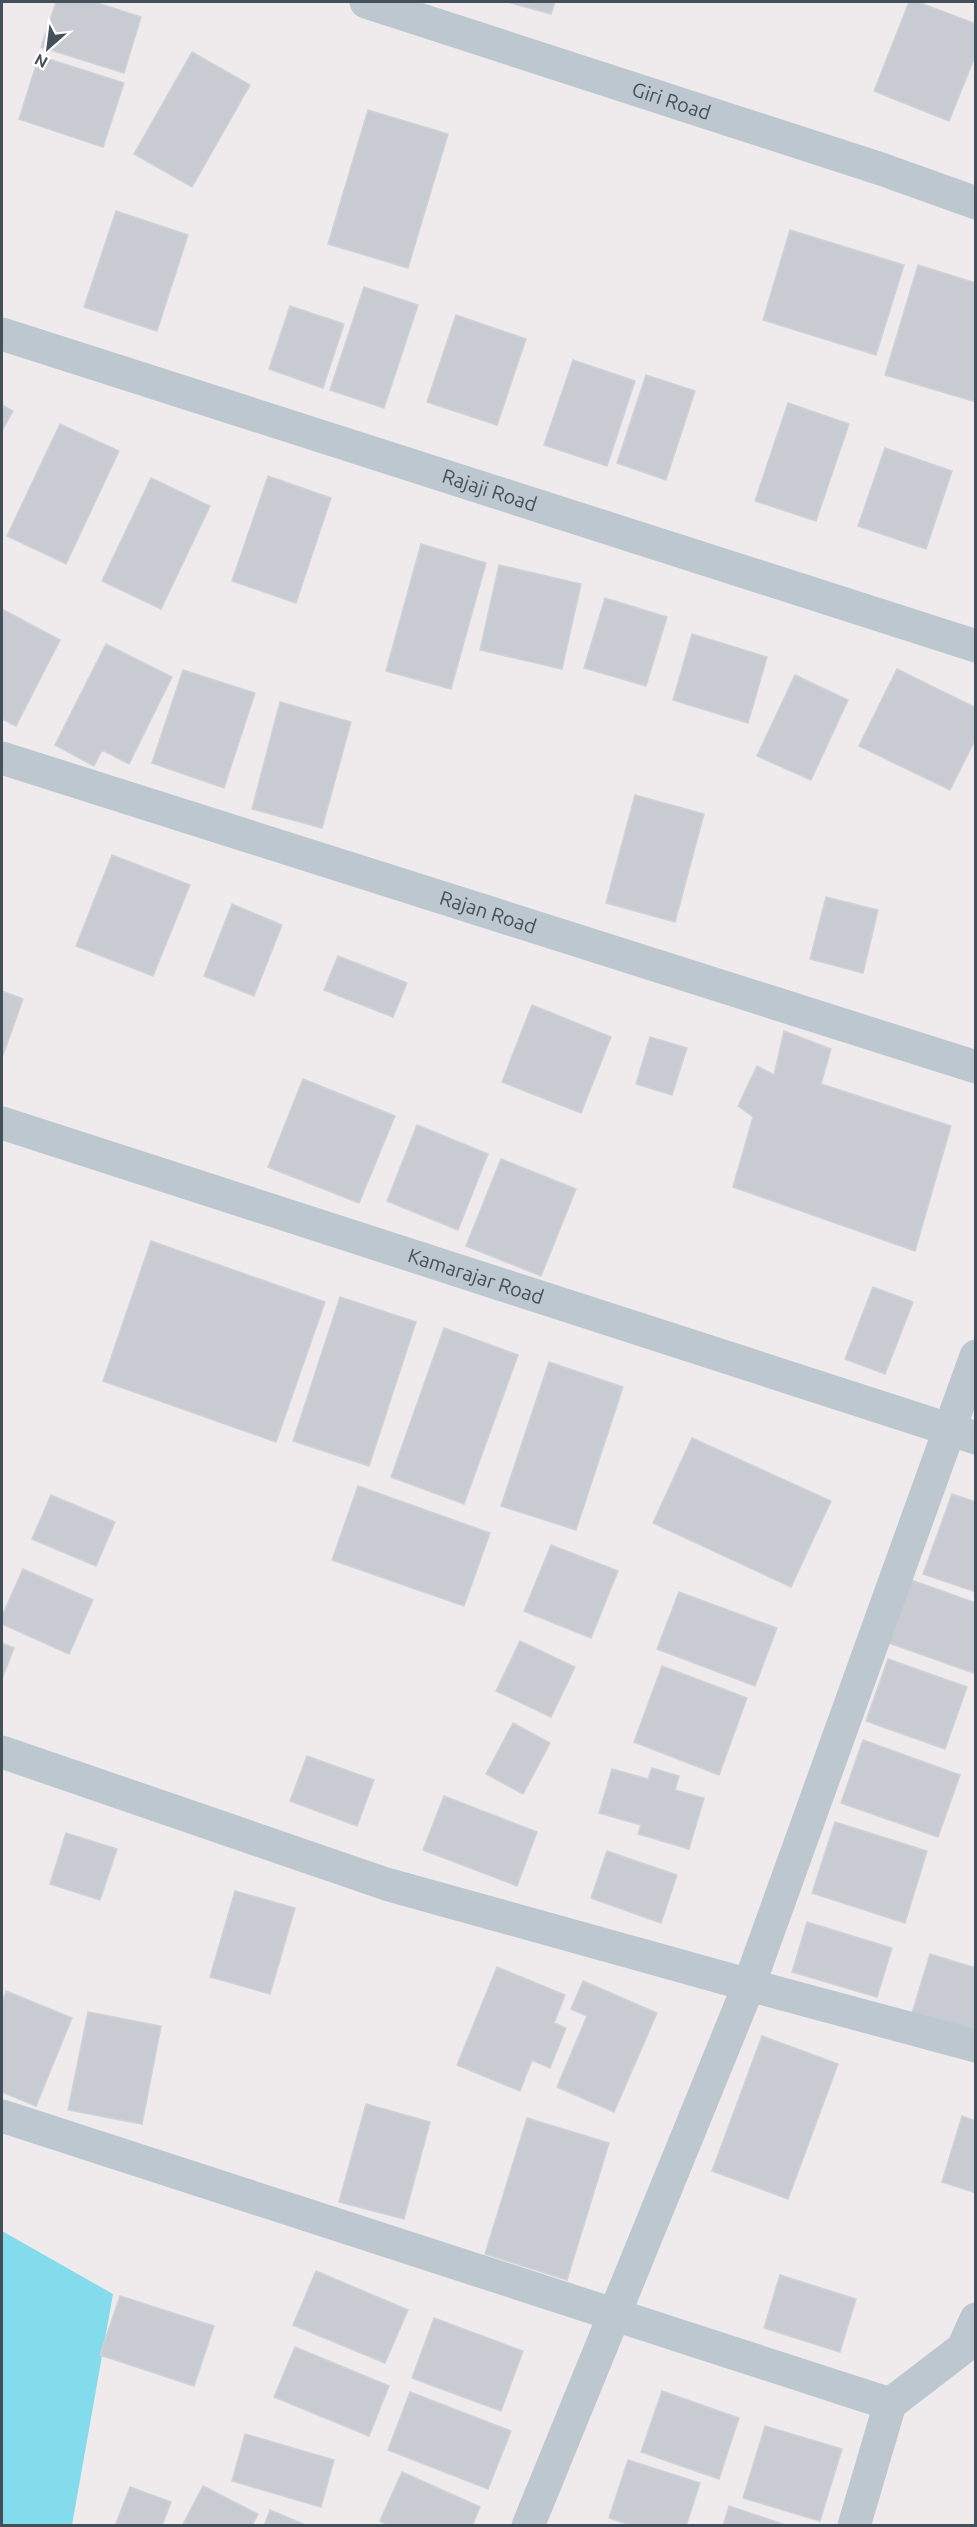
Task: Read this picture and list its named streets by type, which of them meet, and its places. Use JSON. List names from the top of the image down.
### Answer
{
  "streets": {
    "street": [
      "Giri Road",
      "Rajaji Road",
      "Rajan Road",
      "Kamarajar Road"
    ]
  },
  "north": "bottom left"
}
